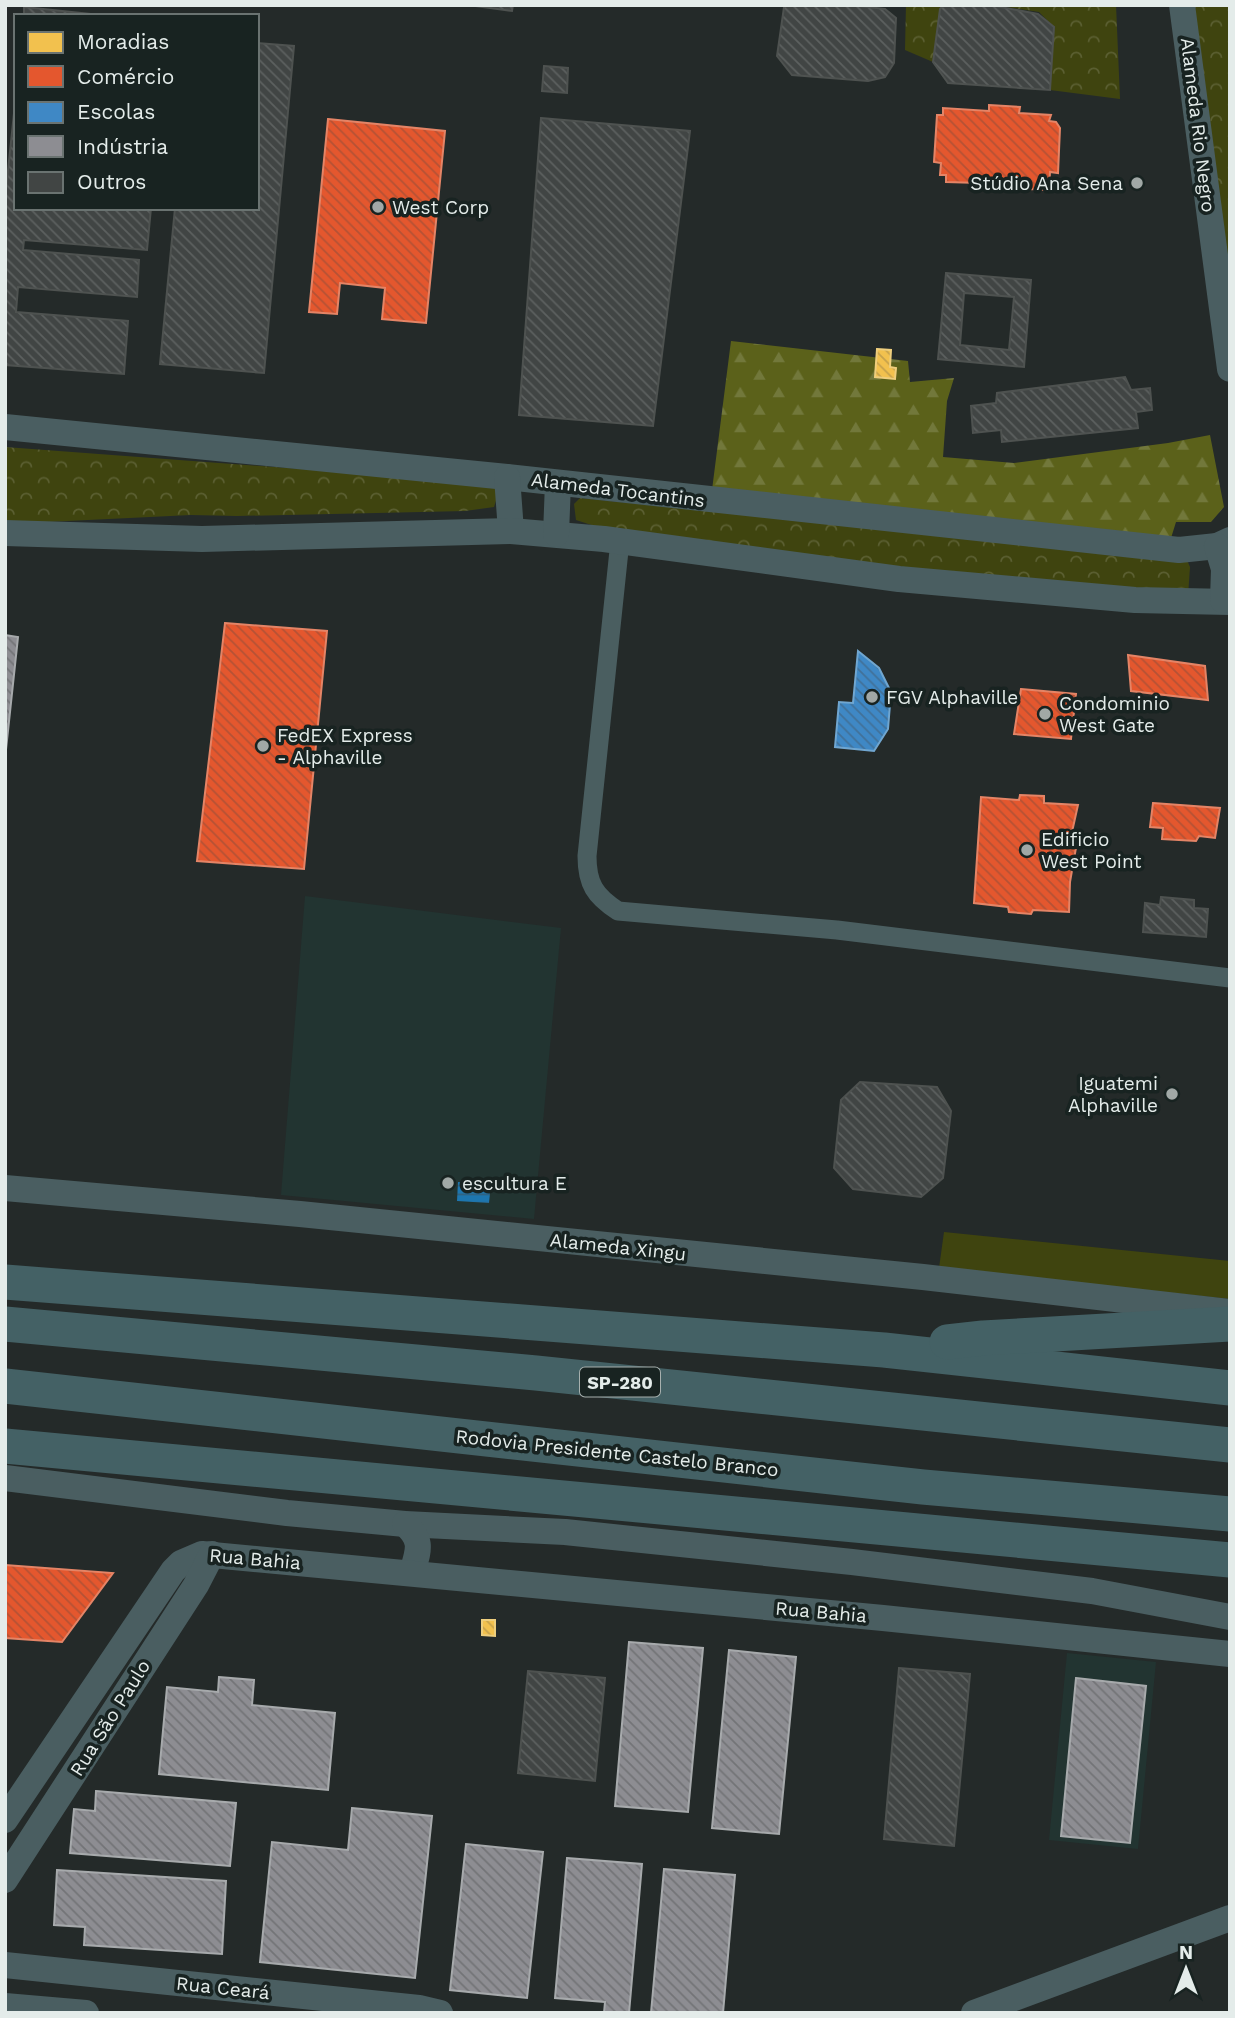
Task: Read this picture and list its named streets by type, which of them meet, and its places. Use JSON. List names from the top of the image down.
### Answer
{
  "streets": {
    "highway": ["SP-280", "Rodovia Presidente Castelo Branco"],
    "main road": [
      "Alameda Rio Negro",
      "Alameda Tocantins",
      "Alameda Xingu",
      "Rua Bahia",
      "Rua São Paulo",
      "Rua Ceará"
    ]
  },
  "crossings": [
    ["Rua Bahia", "Rua São Paulo"]
  ],
  "places": [
    "Stúdio Ana Sena",
    "West Corp",
    "FGV Alphaville",
    "Condominio West Gate",
    "FedEX Express - Alphaville",
    "Edificio West Point",
    "Iguatemi Alphaville",
    "escultura E"
  ],
  "legend": [
    "Moradias",
    "Comércio",
    "Escolas",
    "Indústria",
    "Outros"
  ],
  "north": "top"
}
